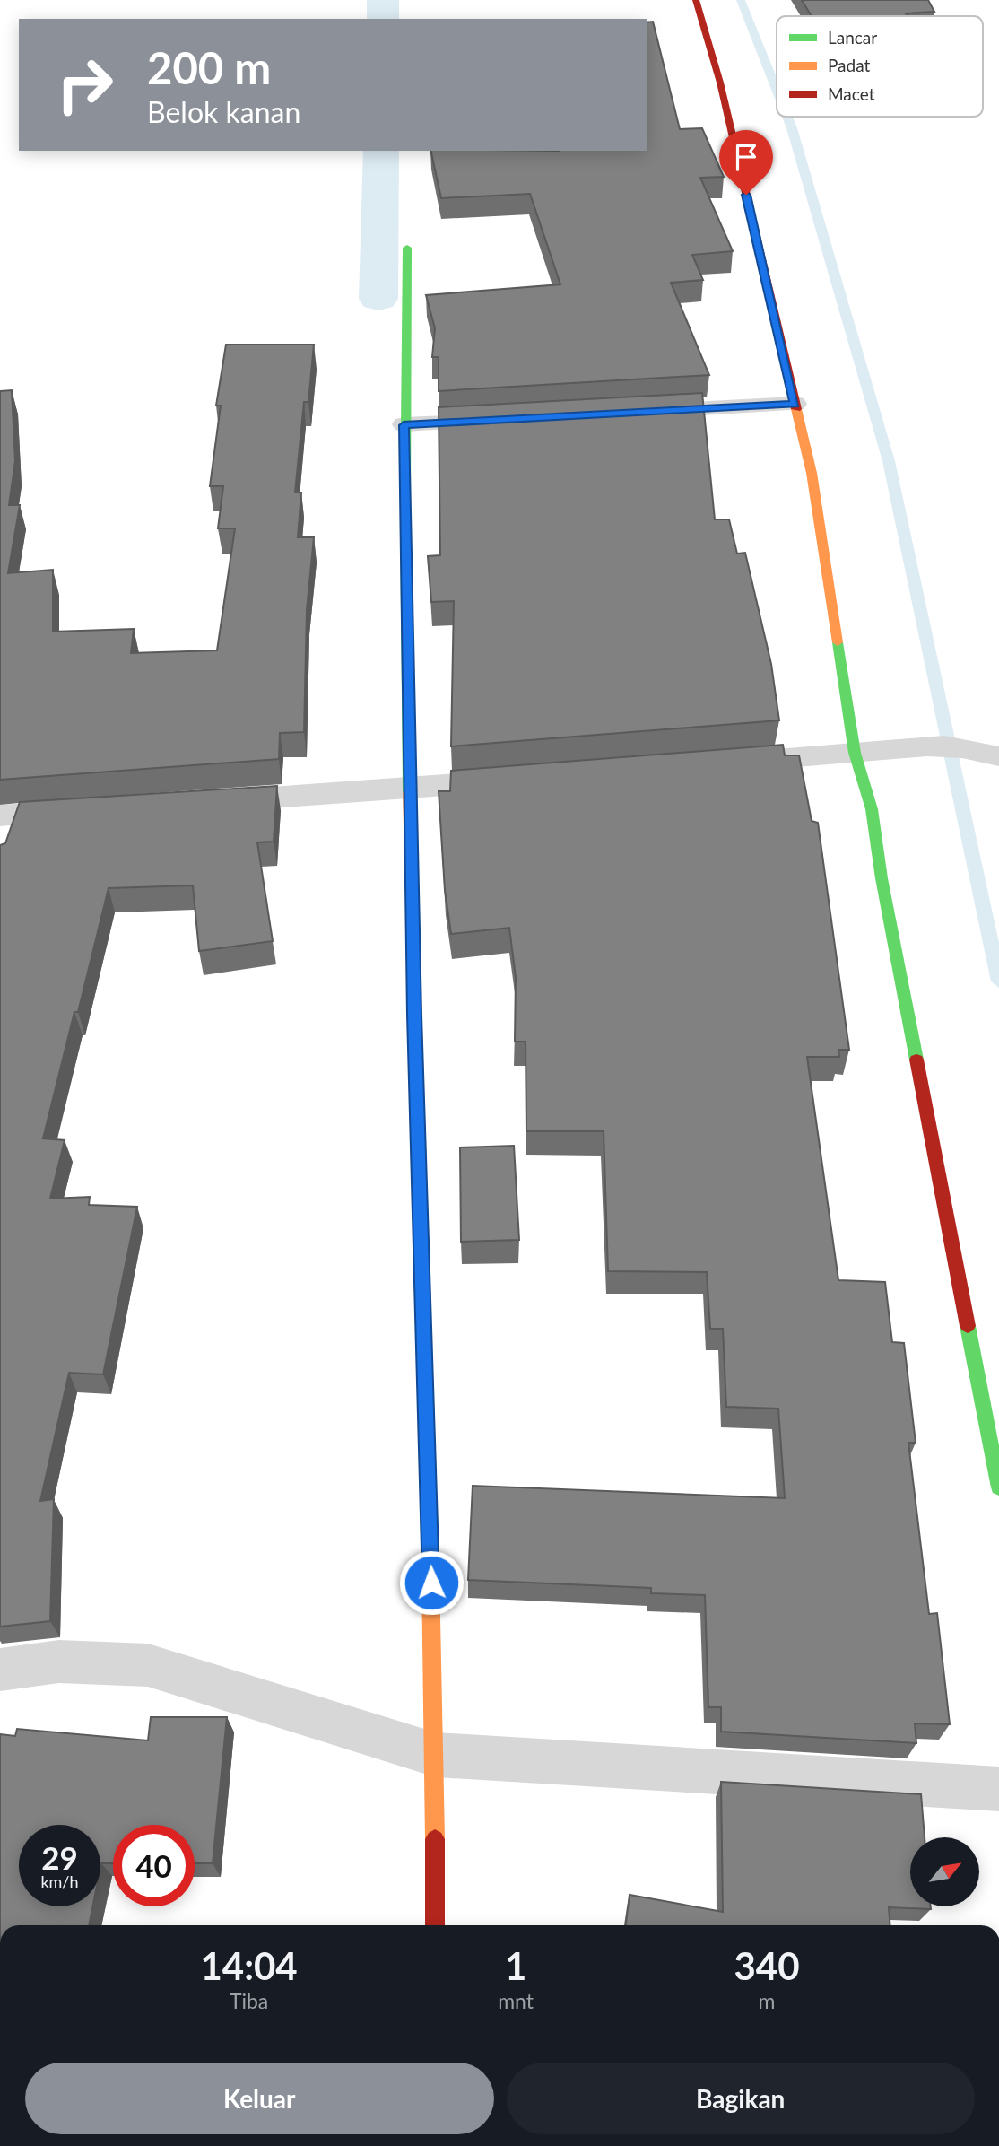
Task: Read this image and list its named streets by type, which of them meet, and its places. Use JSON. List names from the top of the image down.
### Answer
{
  "legend": ["Lancar", "Padat", "Macet"],
  "north": "top right",
  "page": {
    "turn": ["200 m", "Belok kanan"],
    "speed": "29 km/h",
    "limit": "40",
    "eta": [
      "14:04",
      "Tiba",
      "1",
      "mnt",
      "340",
      "m"
    ],
    "buttons": ["Keluar", "Bagikan"]
  }
}
